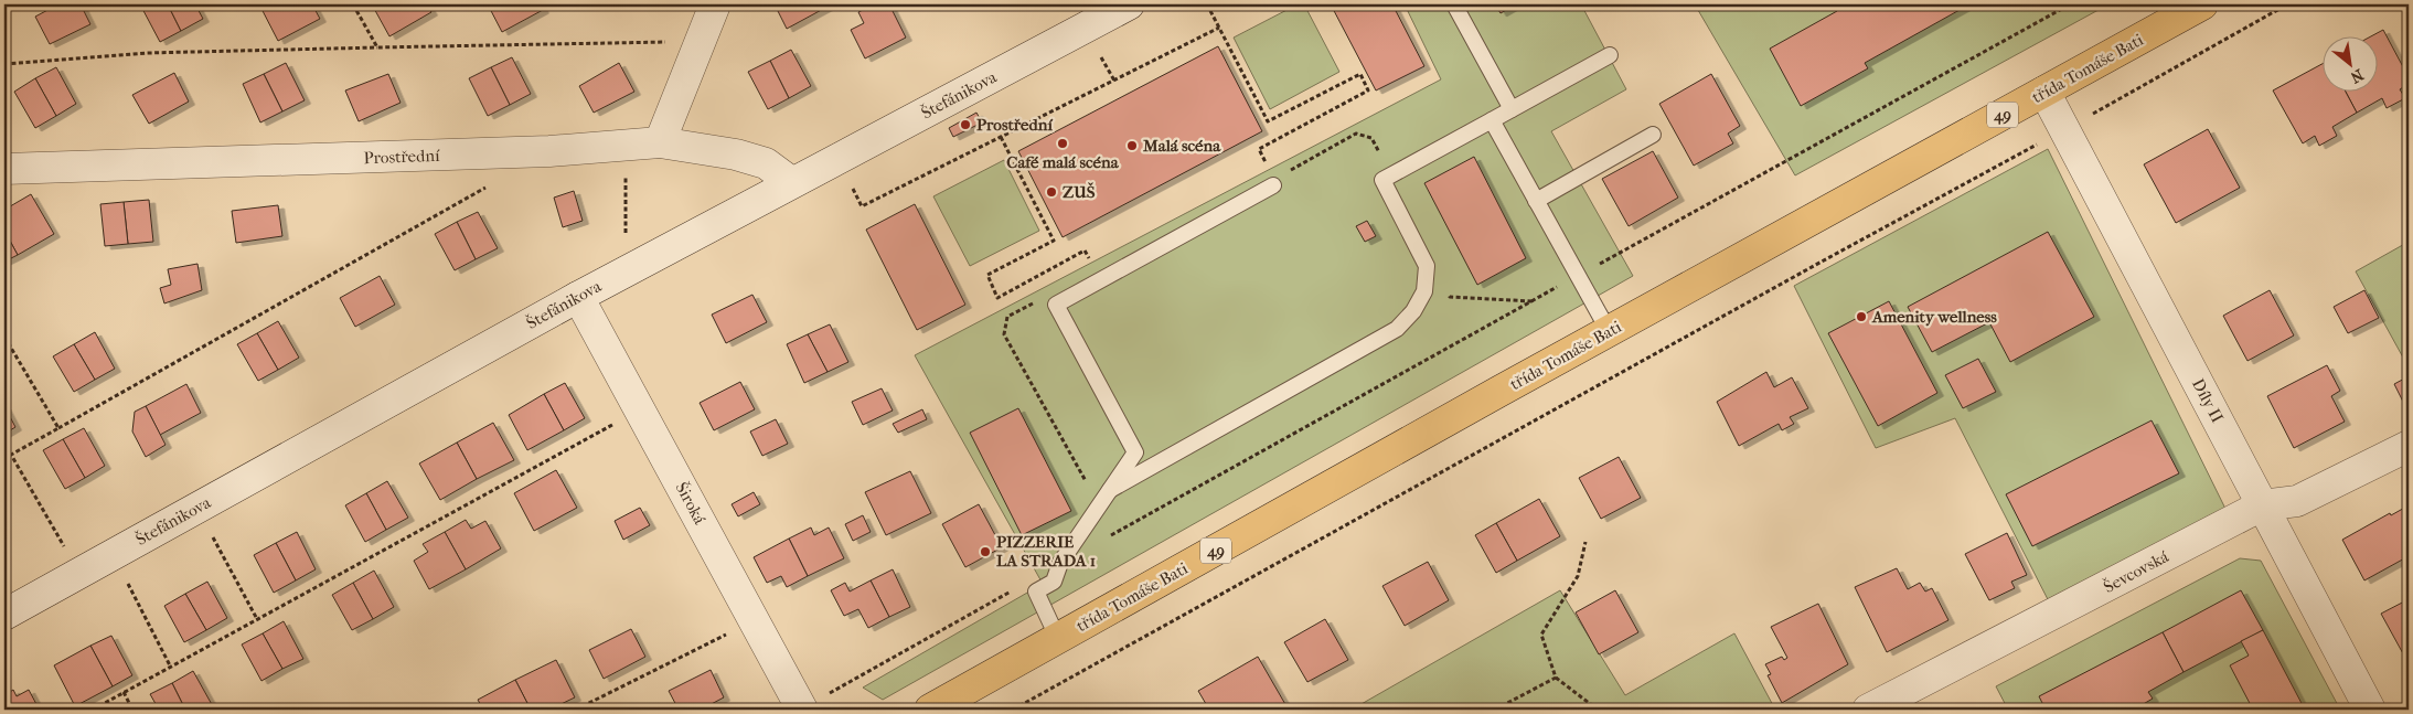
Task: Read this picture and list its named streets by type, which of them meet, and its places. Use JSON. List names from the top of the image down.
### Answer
{
  "streets": {
    "main road": ["třída Tomáše Bati", "49"],
    "street": [
      "Štefánikova",
      "Prostřední",
      "Díly II",
      "Široká",
      "Ševcovská"
    ]
  },
  "crossings": [
    ["třída Tomáše Bati", "Díly II"],
    ["Štefánikova", "Prostřední"],
    ["Štefánikova", "Široká"],
    ["Díly II", "Ševcovská"]
  ],
  "places": [
    "Prostřední",
    "Café malá scéna",
    "Malá scéna",
    "ZUŠ",
    "Amenity wellness",
    "PIZZERIE LA STRADA 1"
  ],
  "north": "bottom right"
}
